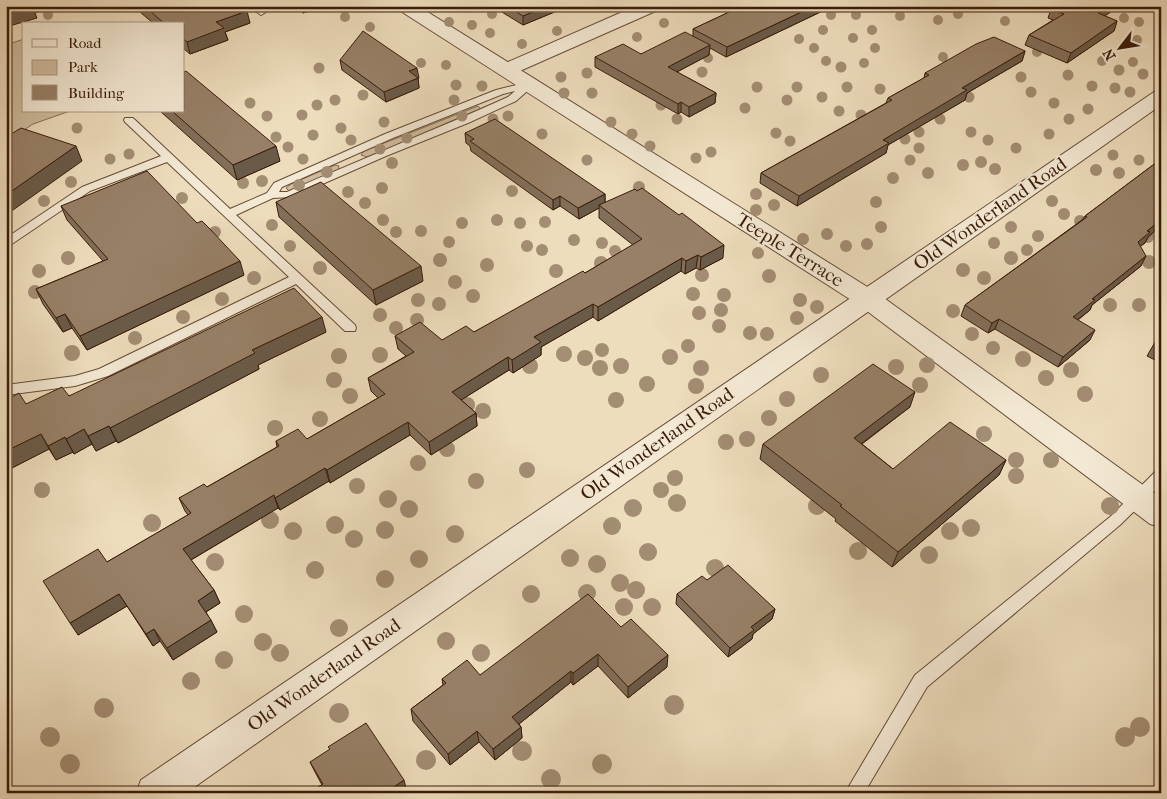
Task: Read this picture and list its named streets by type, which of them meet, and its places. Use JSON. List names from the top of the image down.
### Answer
{
  "streets": {
    "street": ["Old Wonderland Road", "Teeple Terrace"]
  },
  "crossings": [
    ["Old Wonderland Road", "Teeple Terrace"]
  ],
  "legend": ["Road", "Park", "Building"],
  "north": "bottom left"
}
